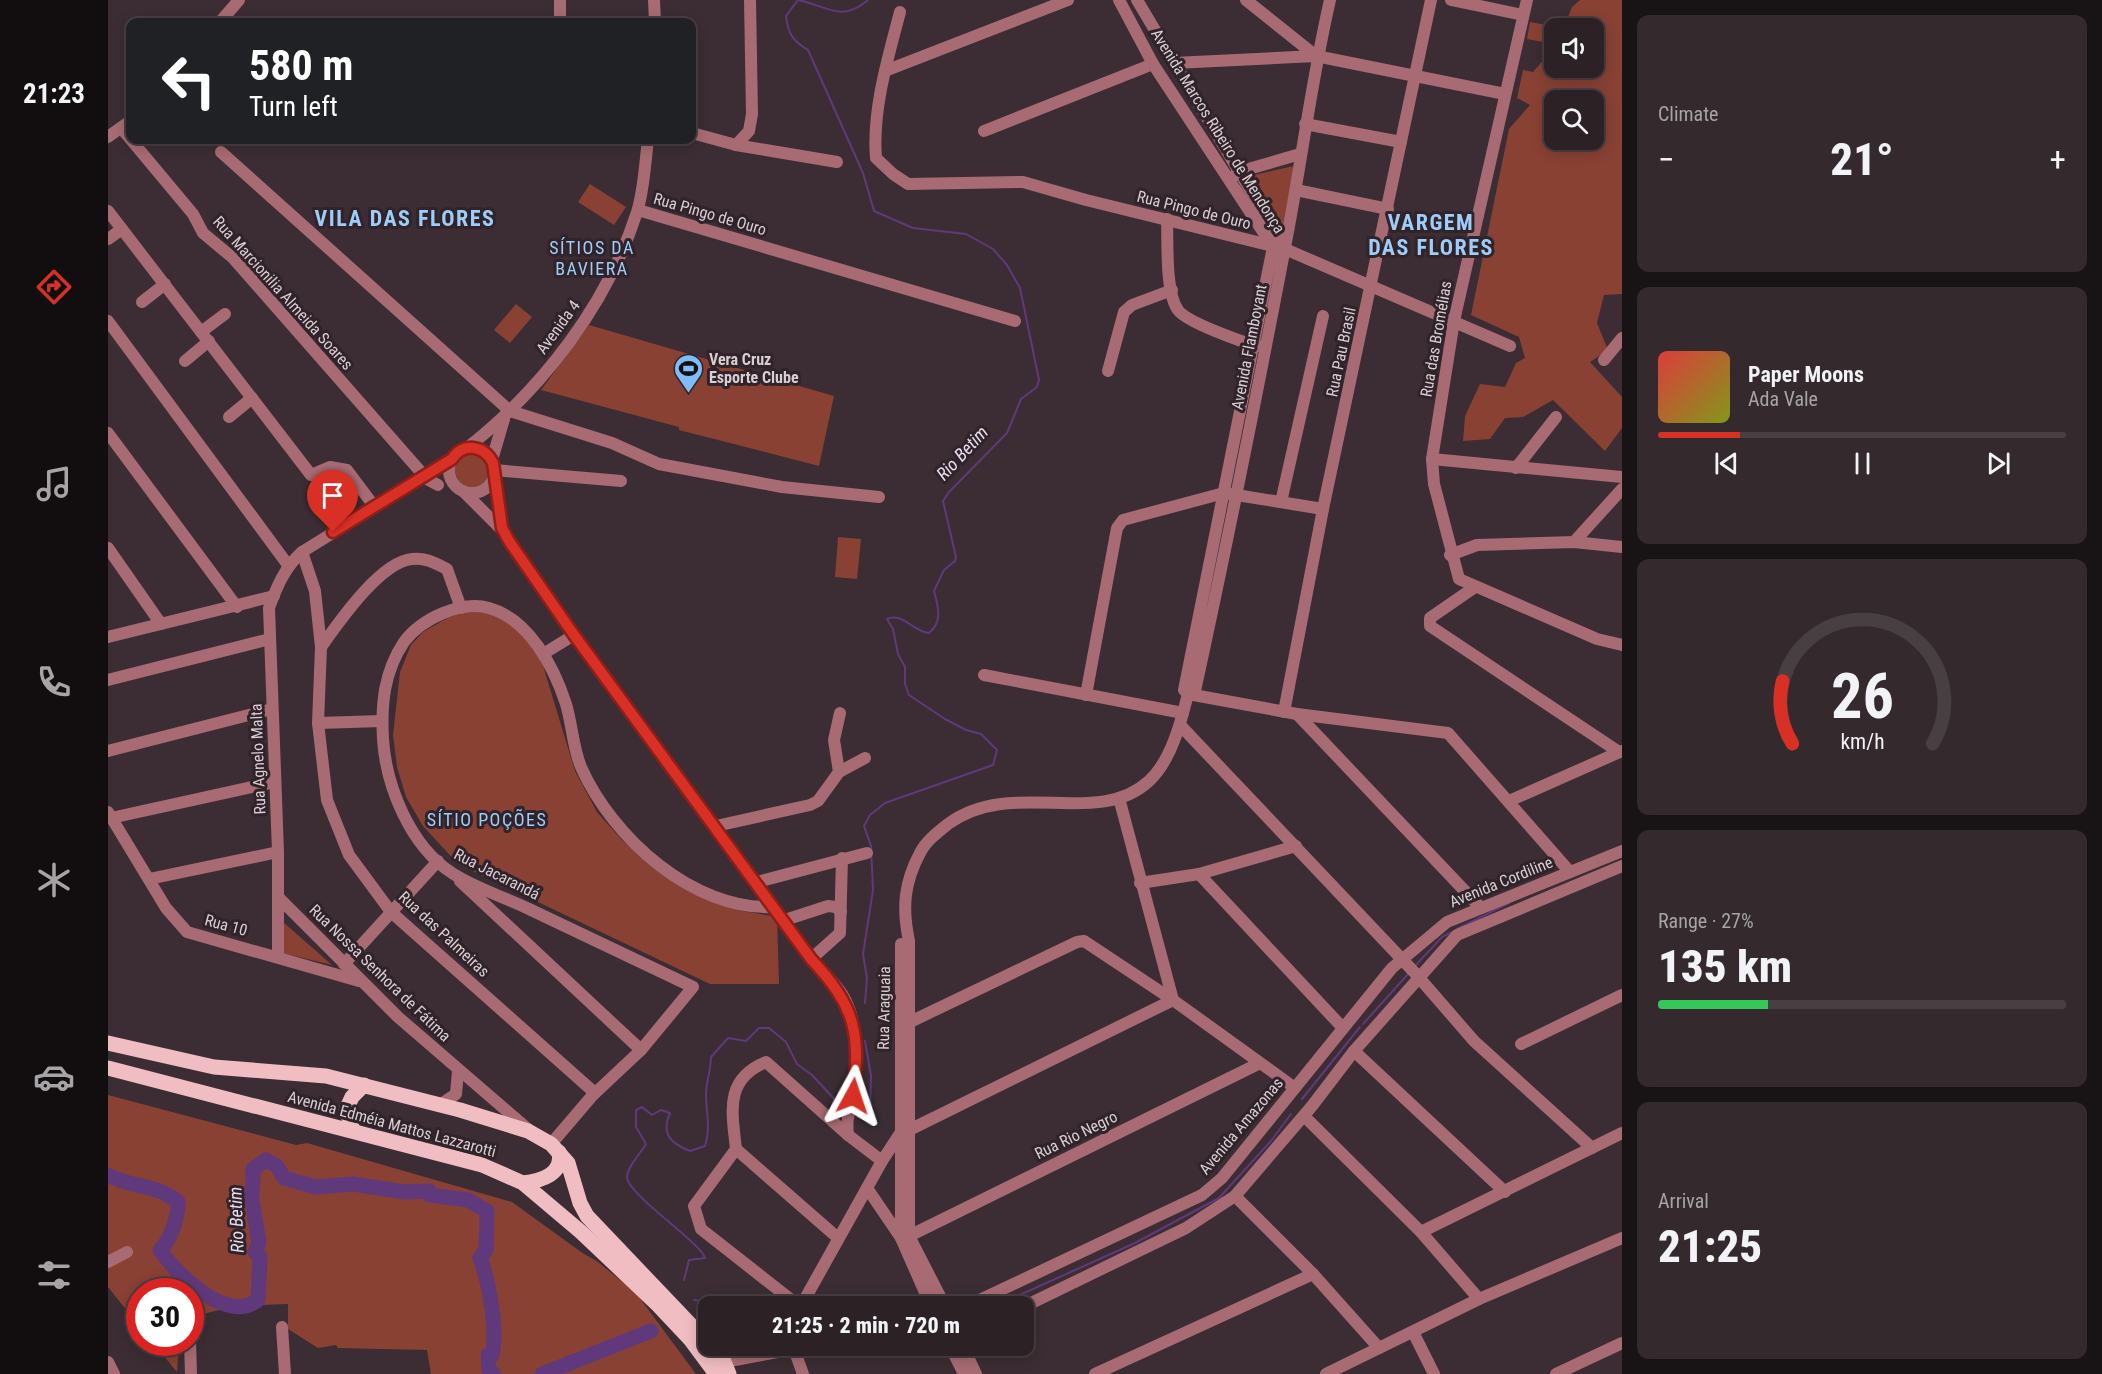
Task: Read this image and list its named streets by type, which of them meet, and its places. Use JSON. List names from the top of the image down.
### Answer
{
  "streets": {
    "main road": ["Avenida Edméia Mattos Lazzarotti"],
    "street": [
      "Avenida Marcos Ribeiro de Mendonça",
      "Rua Pingo de Ouro",
      "Rua Marcionilia Almeida Soares",
      "Avenida 4",
      "Rua das Bromélias",
      "Avenida Flamboyant",
      "Rua Pau Brasil",
      "Rua Agnelo Malta",
      "Rua Jacarandá",
      "Avenida Cordiline",
      "Rua 10",
      "Rua das Palmeiras",
      "Rua Nossa Senhora de Fátima",
      "Rua Araguaia",
      "Avenida Amazonas",
      "Rua Rio Negro"
    ]
  },
  "crossings": [
    ["Avenida Marcos Ribeiro de Mendonça", "Rua Pingo de Ouro"],
    ["Avenida Marcos Ribeiro de Mendonça", "Avenida Flamboyant"],
    ["Rua Pingo de Ouro", "Avenida 4"],
    ["Rua Pingo de Ouro", "Rua das Bromélias"],
    ["Rua Pingo de Ouro", "Avenida Flamboyant"],
    ["Rua Pingo de Ouro", "Rua Pau Brasil"],
    ["Avenida Flamboyant", "Rua Araguaia"],
    ["Rua Agnelo Malta", "Rua 10"],
    ["Rua Agnelo Malta", "Rua Nossa Senhora de Fátima"],
    ["Avenida Cordiline", "Avenida Amazonas"],
    ["Rua 10", "Rua Nossa Senhora de Fátima"],
    ["Rua Nossa Senhora de Fátima", "Avenida Edméia Mattos Lazzarotti"],
    ["Rua Araguaia", "Rua Rio Negro"]
  ],
  "districts": [
    "VILA DAS FLORES",
    "VARGEM DAS FLORES",
    "SÍTIOS DA BAVIERA",
    "SÍTIO POÇÕES"
  ],
  "water": ["Rio Betim"],
  "places": {
    "sports": ["Vera Cruz Esporte Clube"]
  },
  "page": {
    "tabs": "21:23",
    "tile": [
      "Climate",
      ["Range · 27%", "135 km"],
      ["Arrival", "21:25"]
    ],
    "turn": ["580 m", "Turn left"],
    "heat": ["−", "21°", "+"],
    "song": ["Paper Moons", "Ada Vale"],
    "limit": "30",
    "trip": "21:25 · 2 min · 720 m",
    "gauge": ["26", "km/h"]
  }
}
